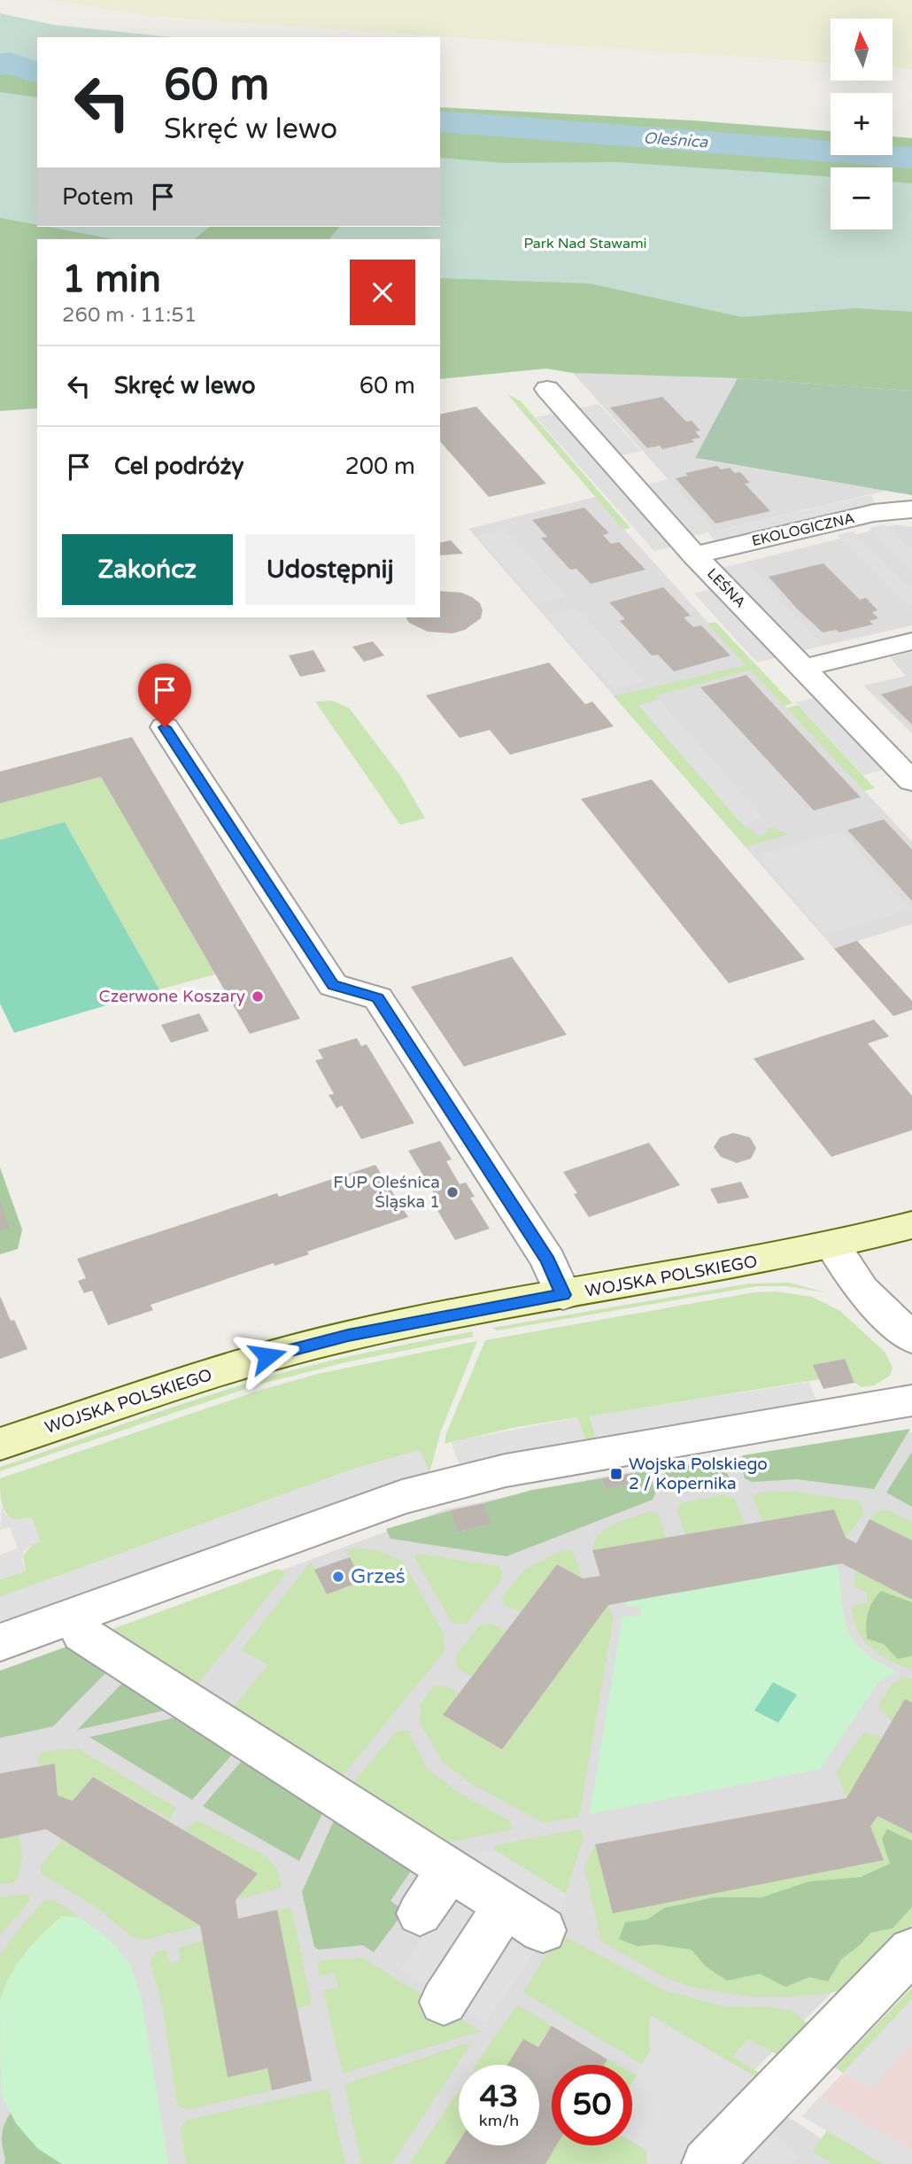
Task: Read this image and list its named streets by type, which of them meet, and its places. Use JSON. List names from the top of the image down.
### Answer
{
  "streets": {
    "main road": ["WOJSKA POLSKIEGO"],
    "street": ["EKOLOGICZNA", "LEŚNA"]
  },
  "crossings": [
    ["EKOLOGICZNA", "LEŚNA"]
  ],
  "water": ["Oleśnica"],
  "parks": ["Park Nad Stawami"],
  "places": {
    "other": ["Czerwone Koszary", "FUP Oleśnica Śląska 1", "Grześ"],
    "transit": ["Wojska Polskiego 2 / Kopernika"]
  },
  "north": "top",
  "page": {
    "map_buttons": ["+", "−"],
    "turn": ["60 m", "Skręć w lewo"],
    "then": "Potem",
    "heading": ["1 min", "260 m · 11:51"],
    "list": [
      {
        "name": "Skręć w lewo",
        "value": "60 m"
      },
      {
        "name": "Cel podróży",
        "value": "200 m"
      }
    ],
    "buttons": ["Zakończ", "Udostępnij"],
    "speed": "43 km/h",
    "limit": "50"
  }
}
